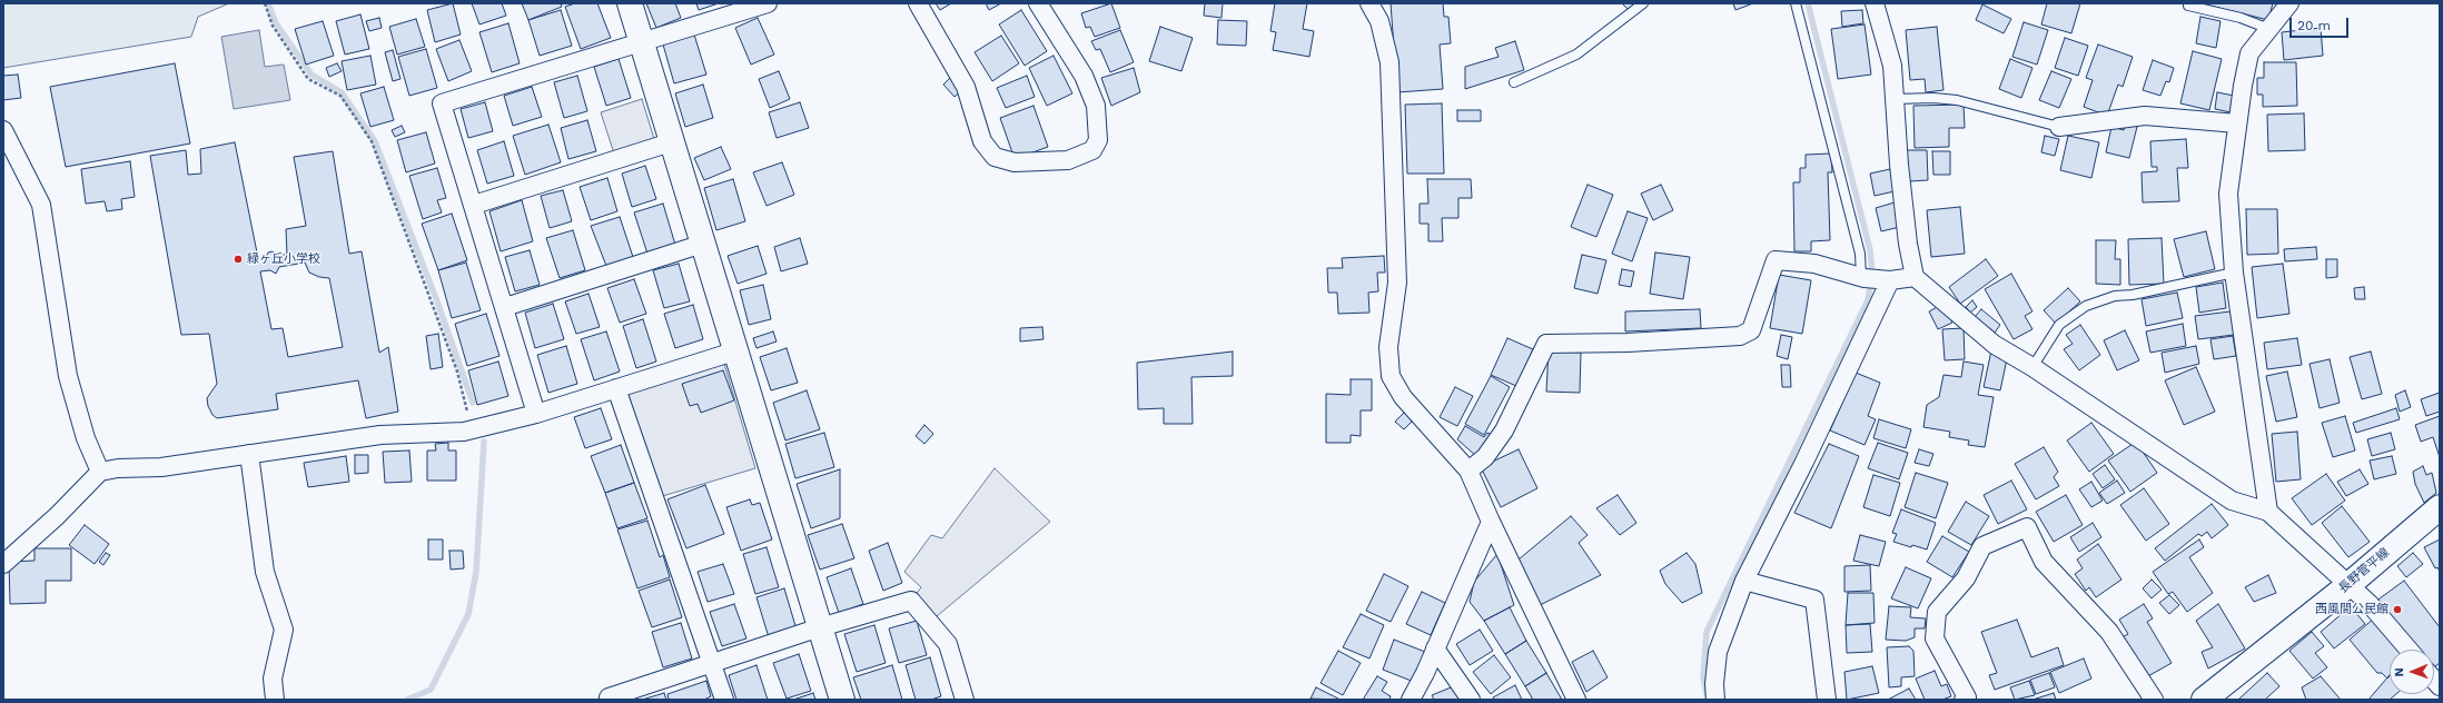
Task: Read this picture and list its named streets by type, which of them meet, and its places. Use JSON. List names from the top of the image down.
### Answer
{
  "streets": {
    "street": ["長野菅平線"]
  },
  "places": ["緑ヶ丘小学校", "西風間公民館"],
  "scale_bar": "20 m",
  "north": "left"
}
